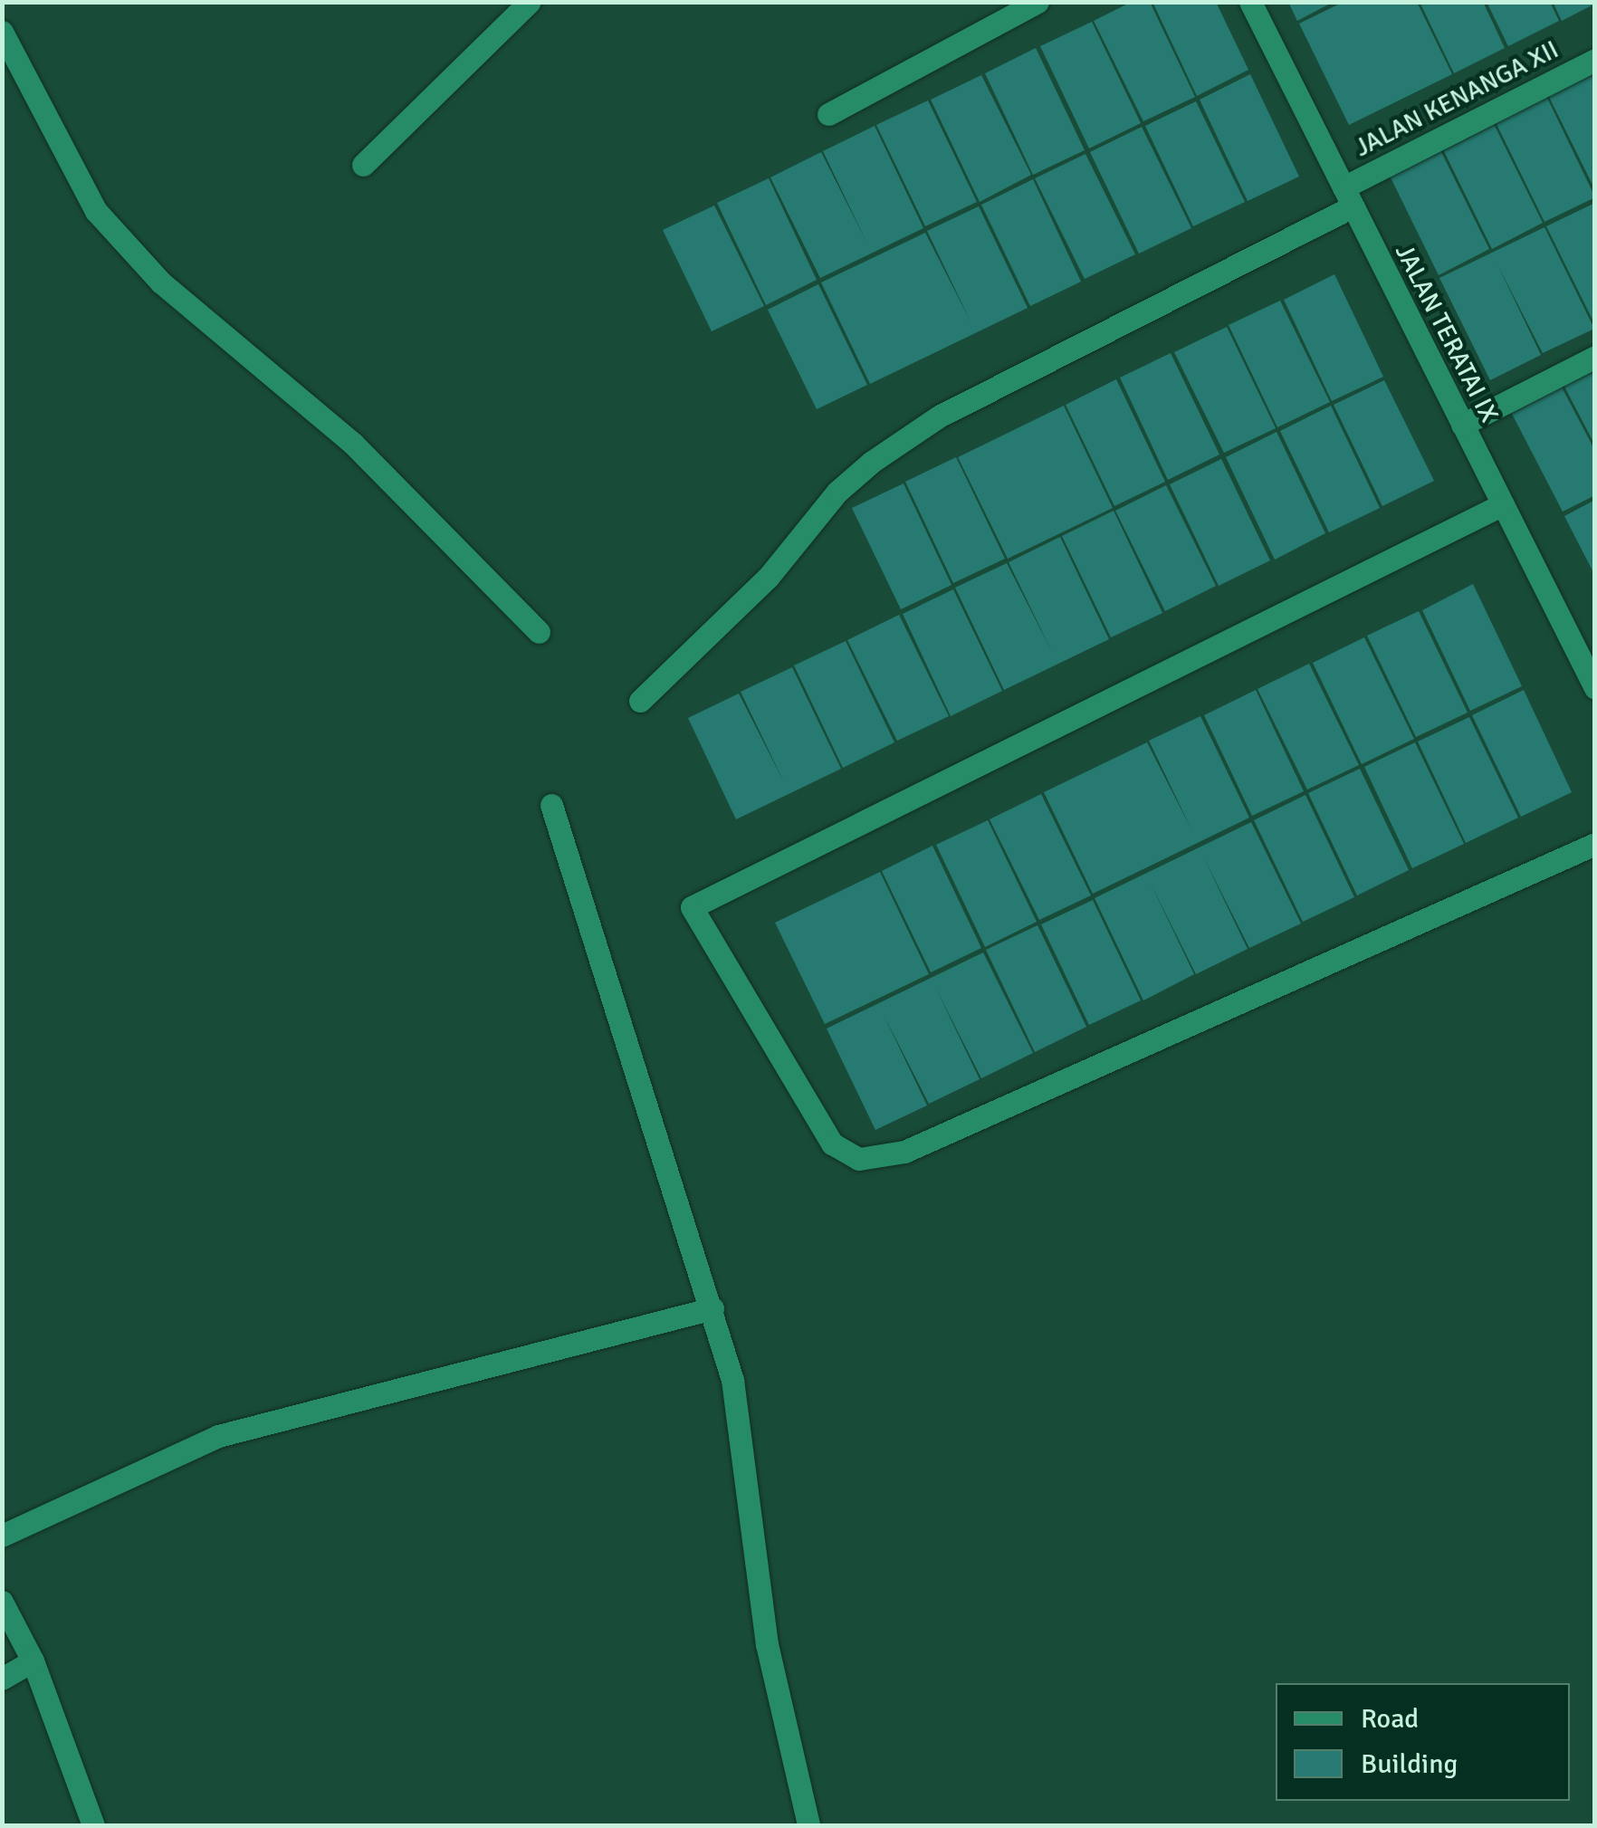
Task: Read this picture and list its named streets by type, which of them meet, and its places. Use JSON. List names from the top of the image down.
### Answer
{
  "streets": {
    "street": ["JALAN KENANGA XII", "JALAN TERATAI IX"]
  },
  "crossings": [
    ["JALAN KENANGA XII", "JALAN TERATAI IX"]
  ],
  "legend": ["Road", "Building"]
}
